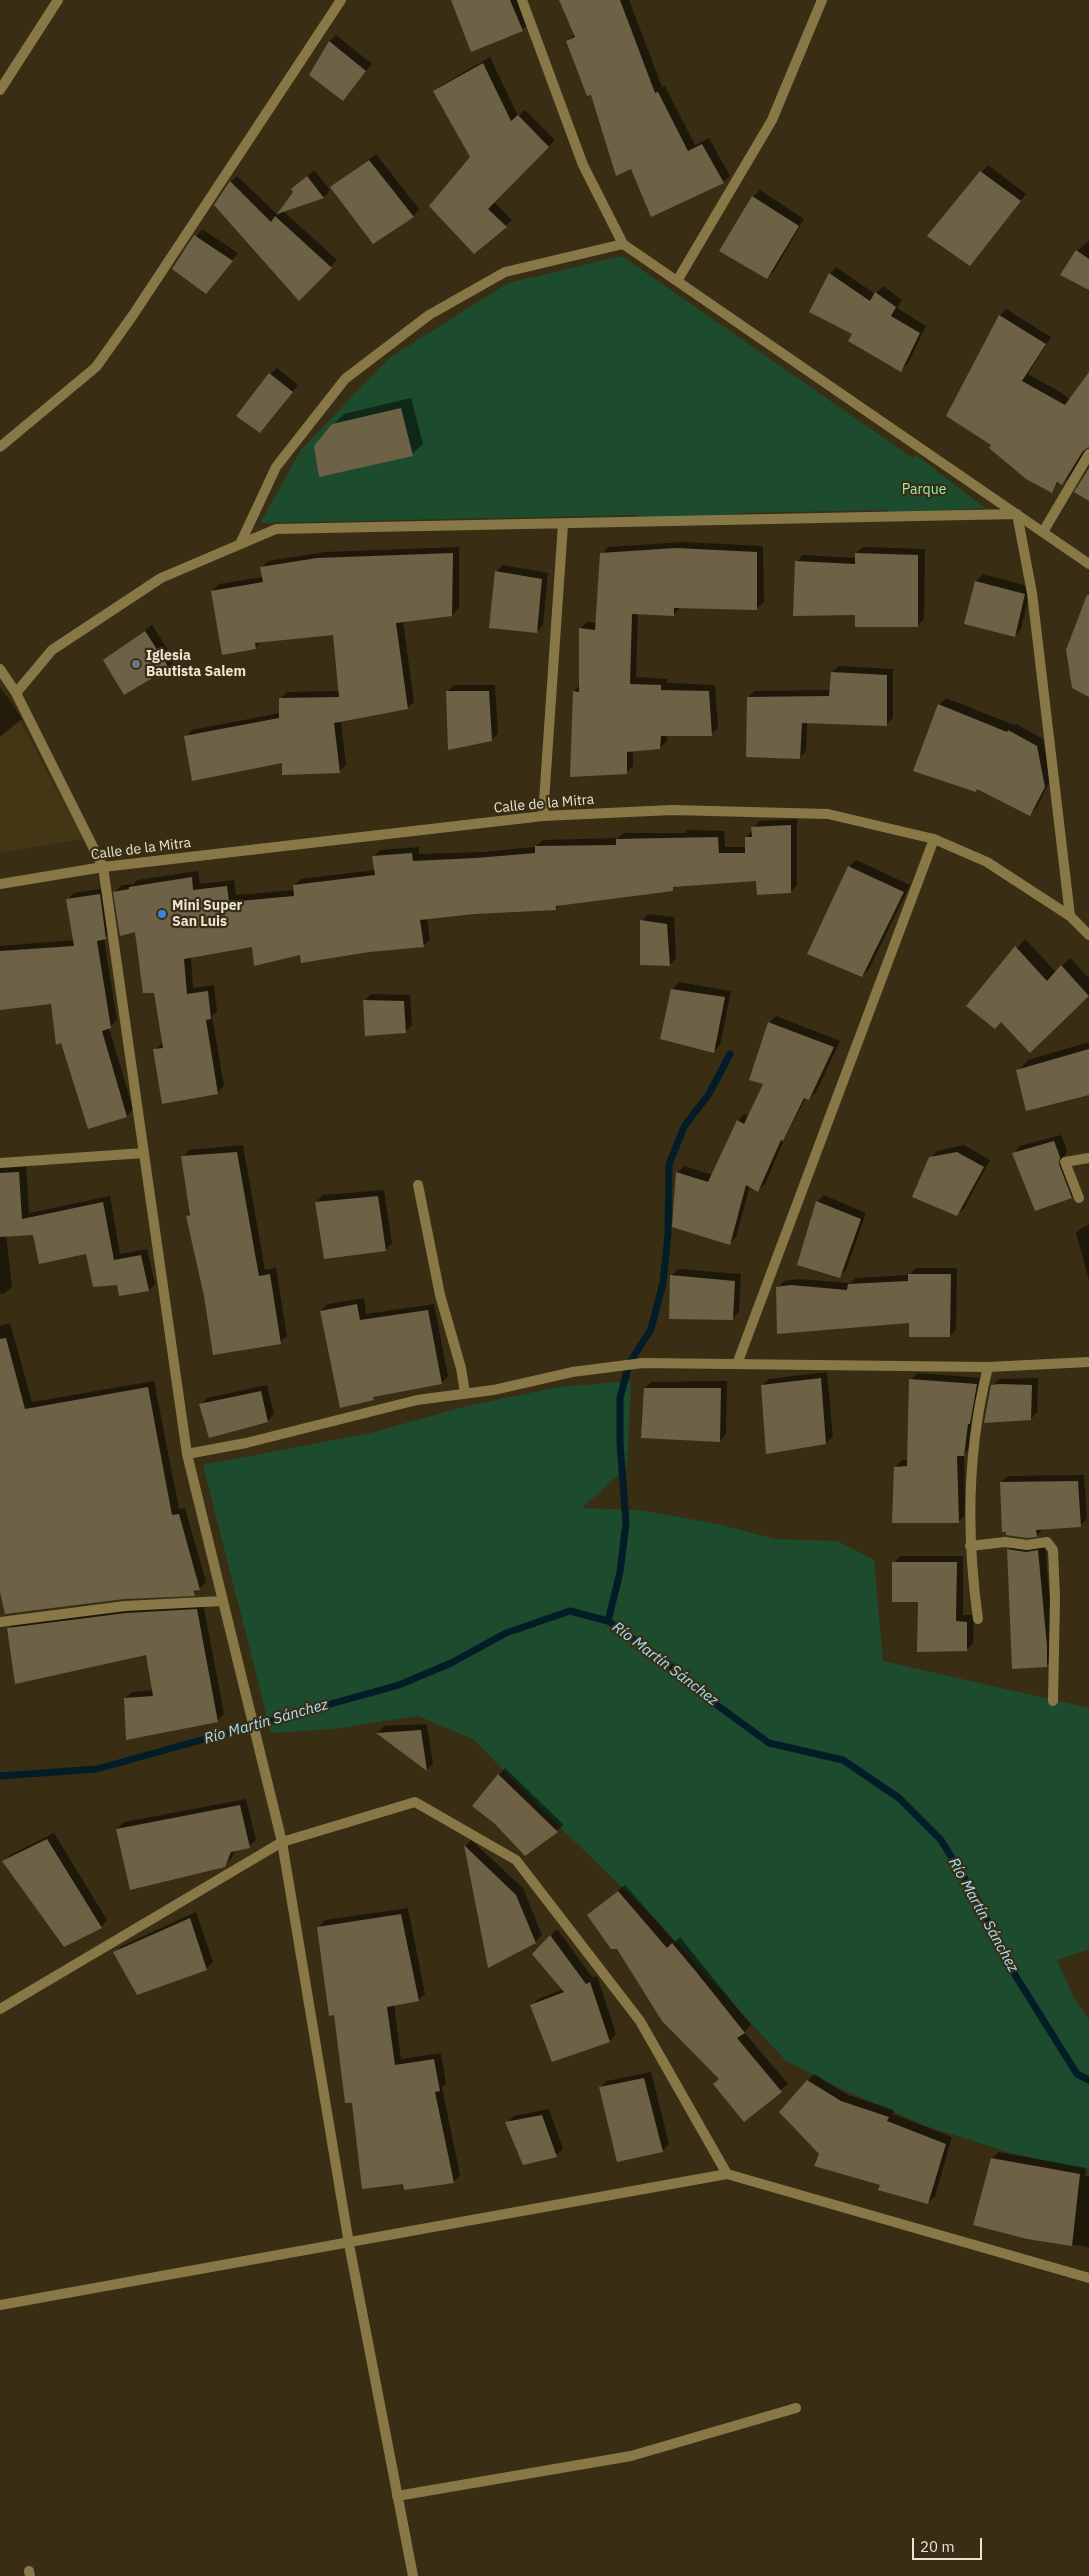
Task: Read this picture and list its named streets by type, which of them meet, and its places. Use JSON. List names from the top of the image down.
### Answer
{
  "streets": {
    "street": ["Calle de la Mitra"]
  },
  "water": ["Río Martín Sánchez"],
  "parks": ["Parque"],
  "places": ["Iglesia Bautista Salem", "Mini Super San Luis"],
  "scale_bar": "20 m"
}
